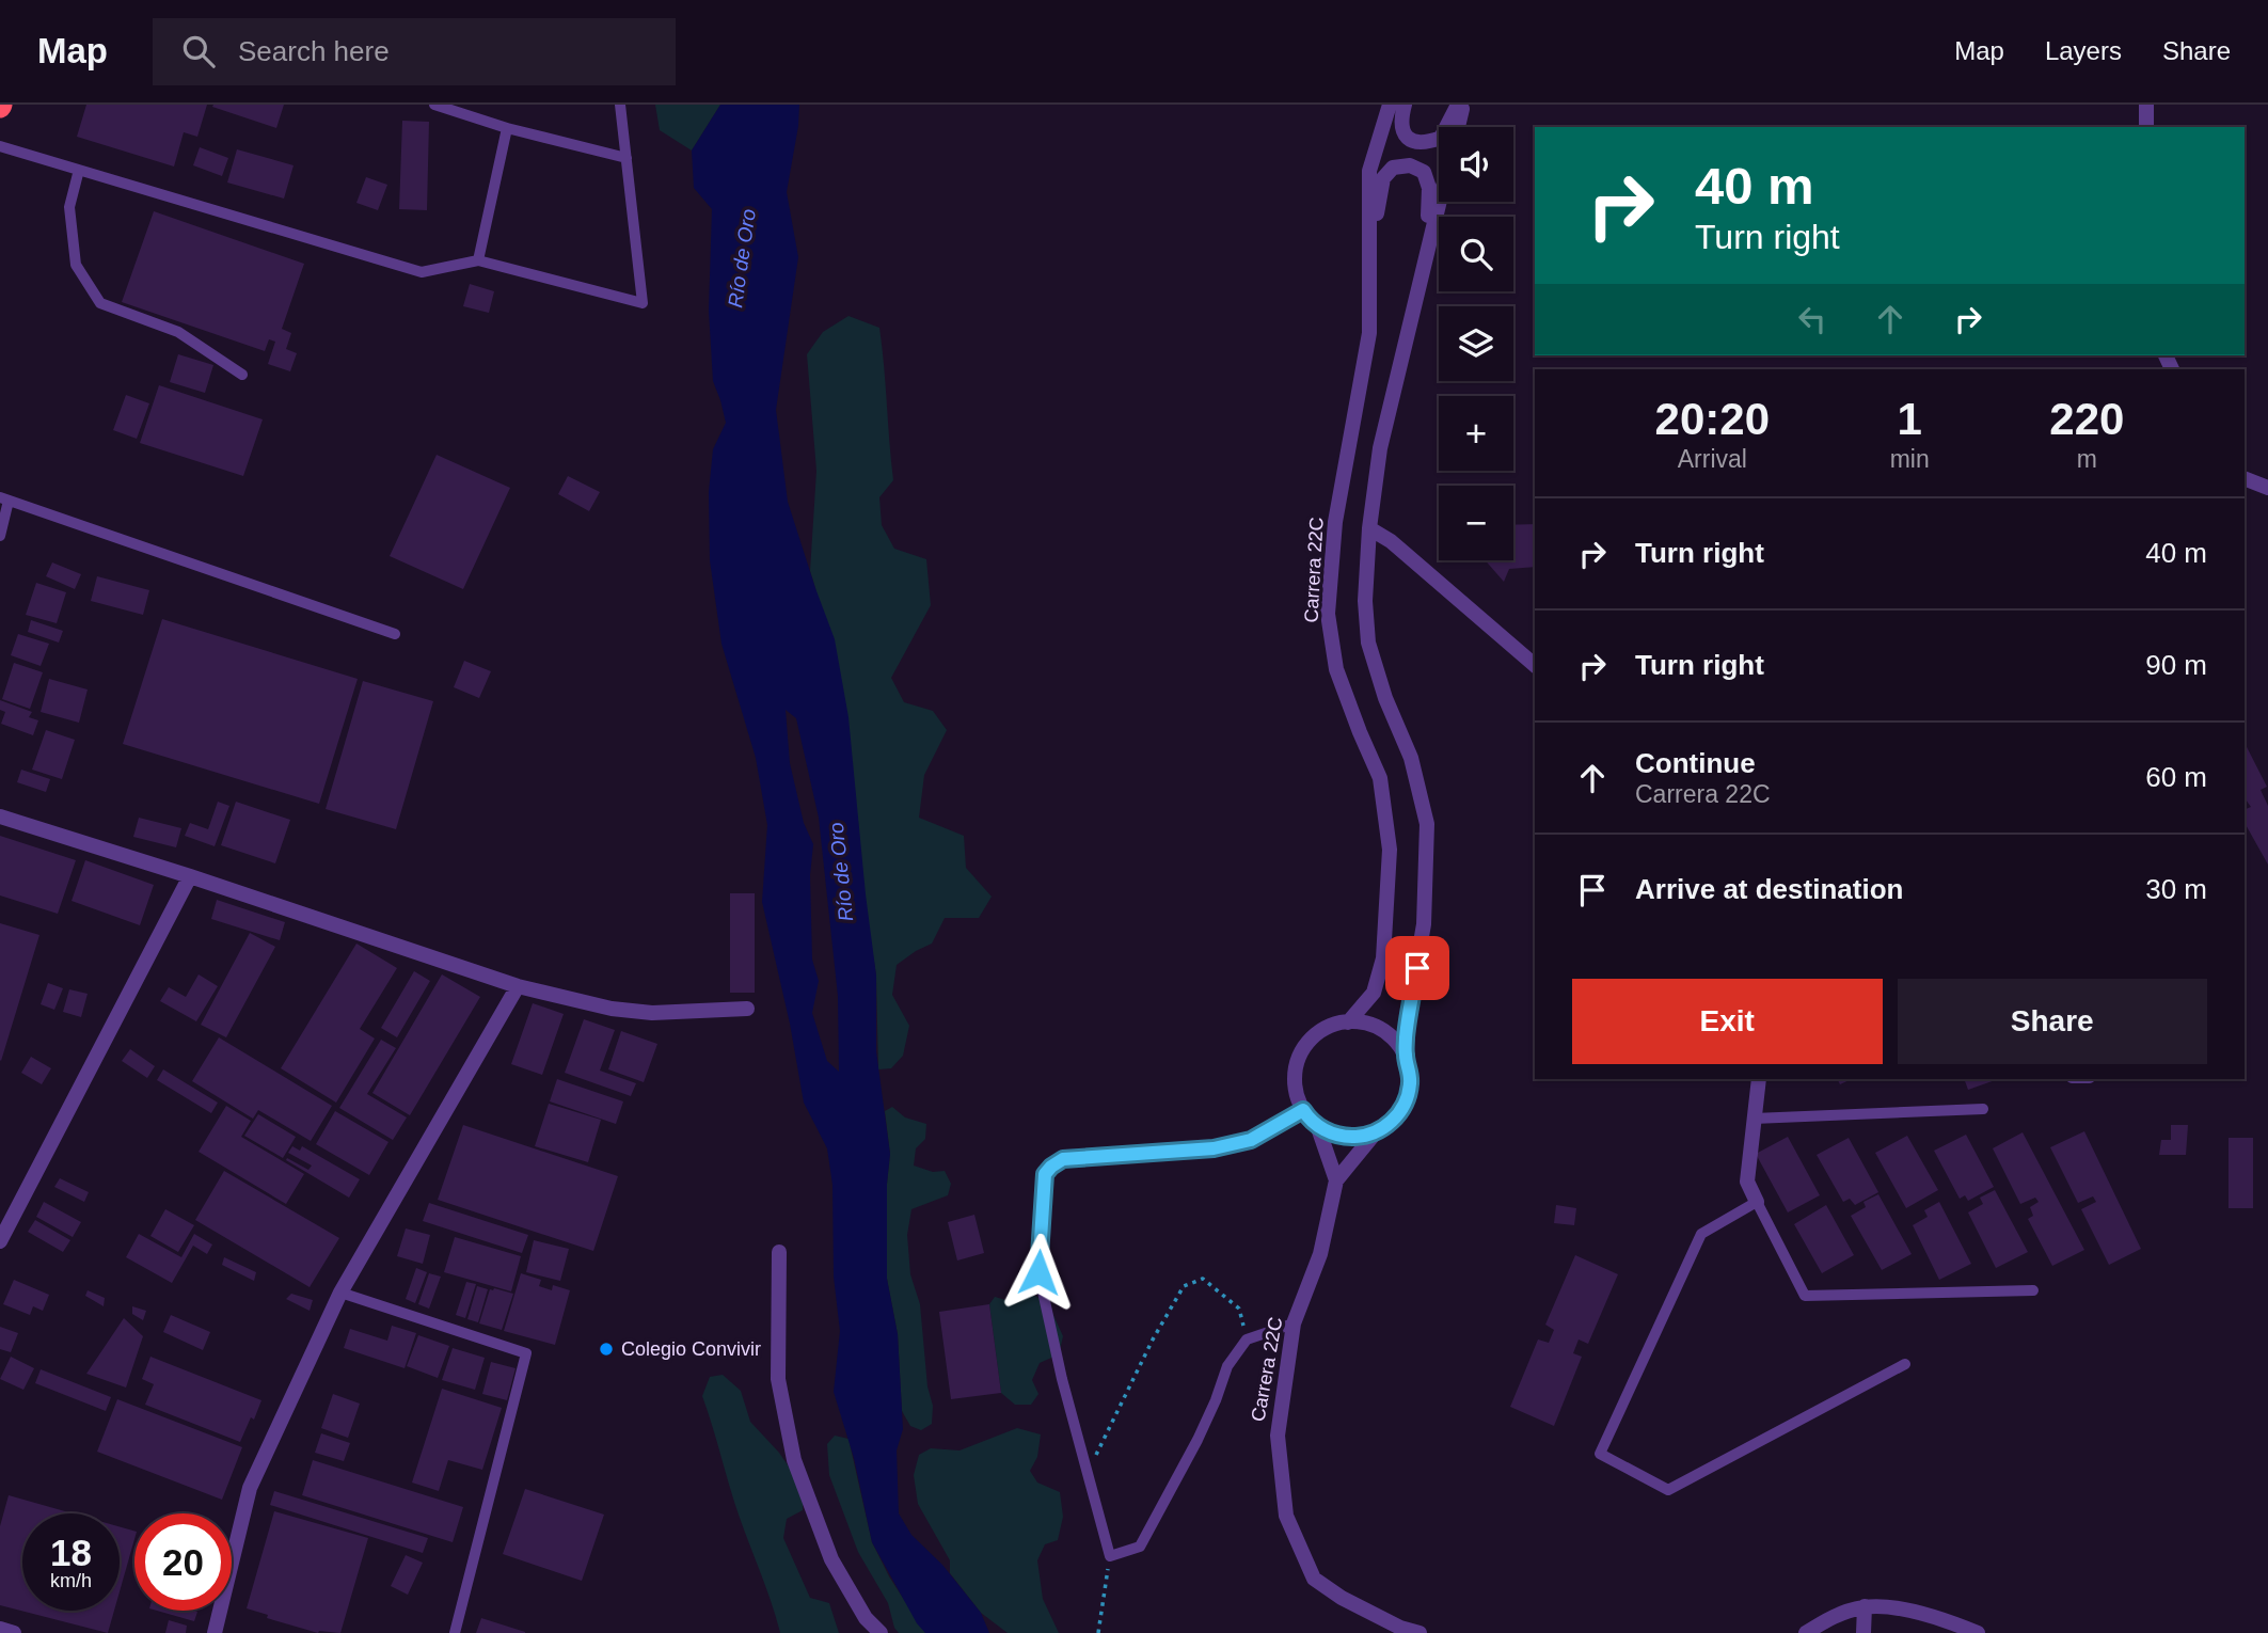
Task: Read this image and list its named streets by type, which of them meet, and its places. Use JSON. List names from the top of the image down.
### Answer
{
  "streets": {
    "street": ["Carrera 22C"]
  },
  "water": ["Río de Oro"],
  "places": ["Colegio Convivir"],
  "page": {
    "header": "Map",
    "search": "Search here",
    "nav": ["Map", "Layers", "Share"],
    "map_buttons": ["+", "−"],
    "turn": ["40 m", "Turn right"],
    "eta": [
      "20:20",
      "Arrival",
      "1",
      "min",
      "220",
      "m"
    ],
    "list": [
      {
        "name": "Turn right",
        "value": "40 m"
      },
      {
        "name": "Turn right",
        "value": "90 m"
      },
      {
        "name": "Continue",
        "note": "Carrera 22C",
        "value": "60 m"
      },
      {
        "name": "Arrive at destination",
        "value": "30 m"
      }
    ],
    "buttons": ["Exit", "Share"],
    "speed": "18 km/h",
    "limit": "20"
  }
}
